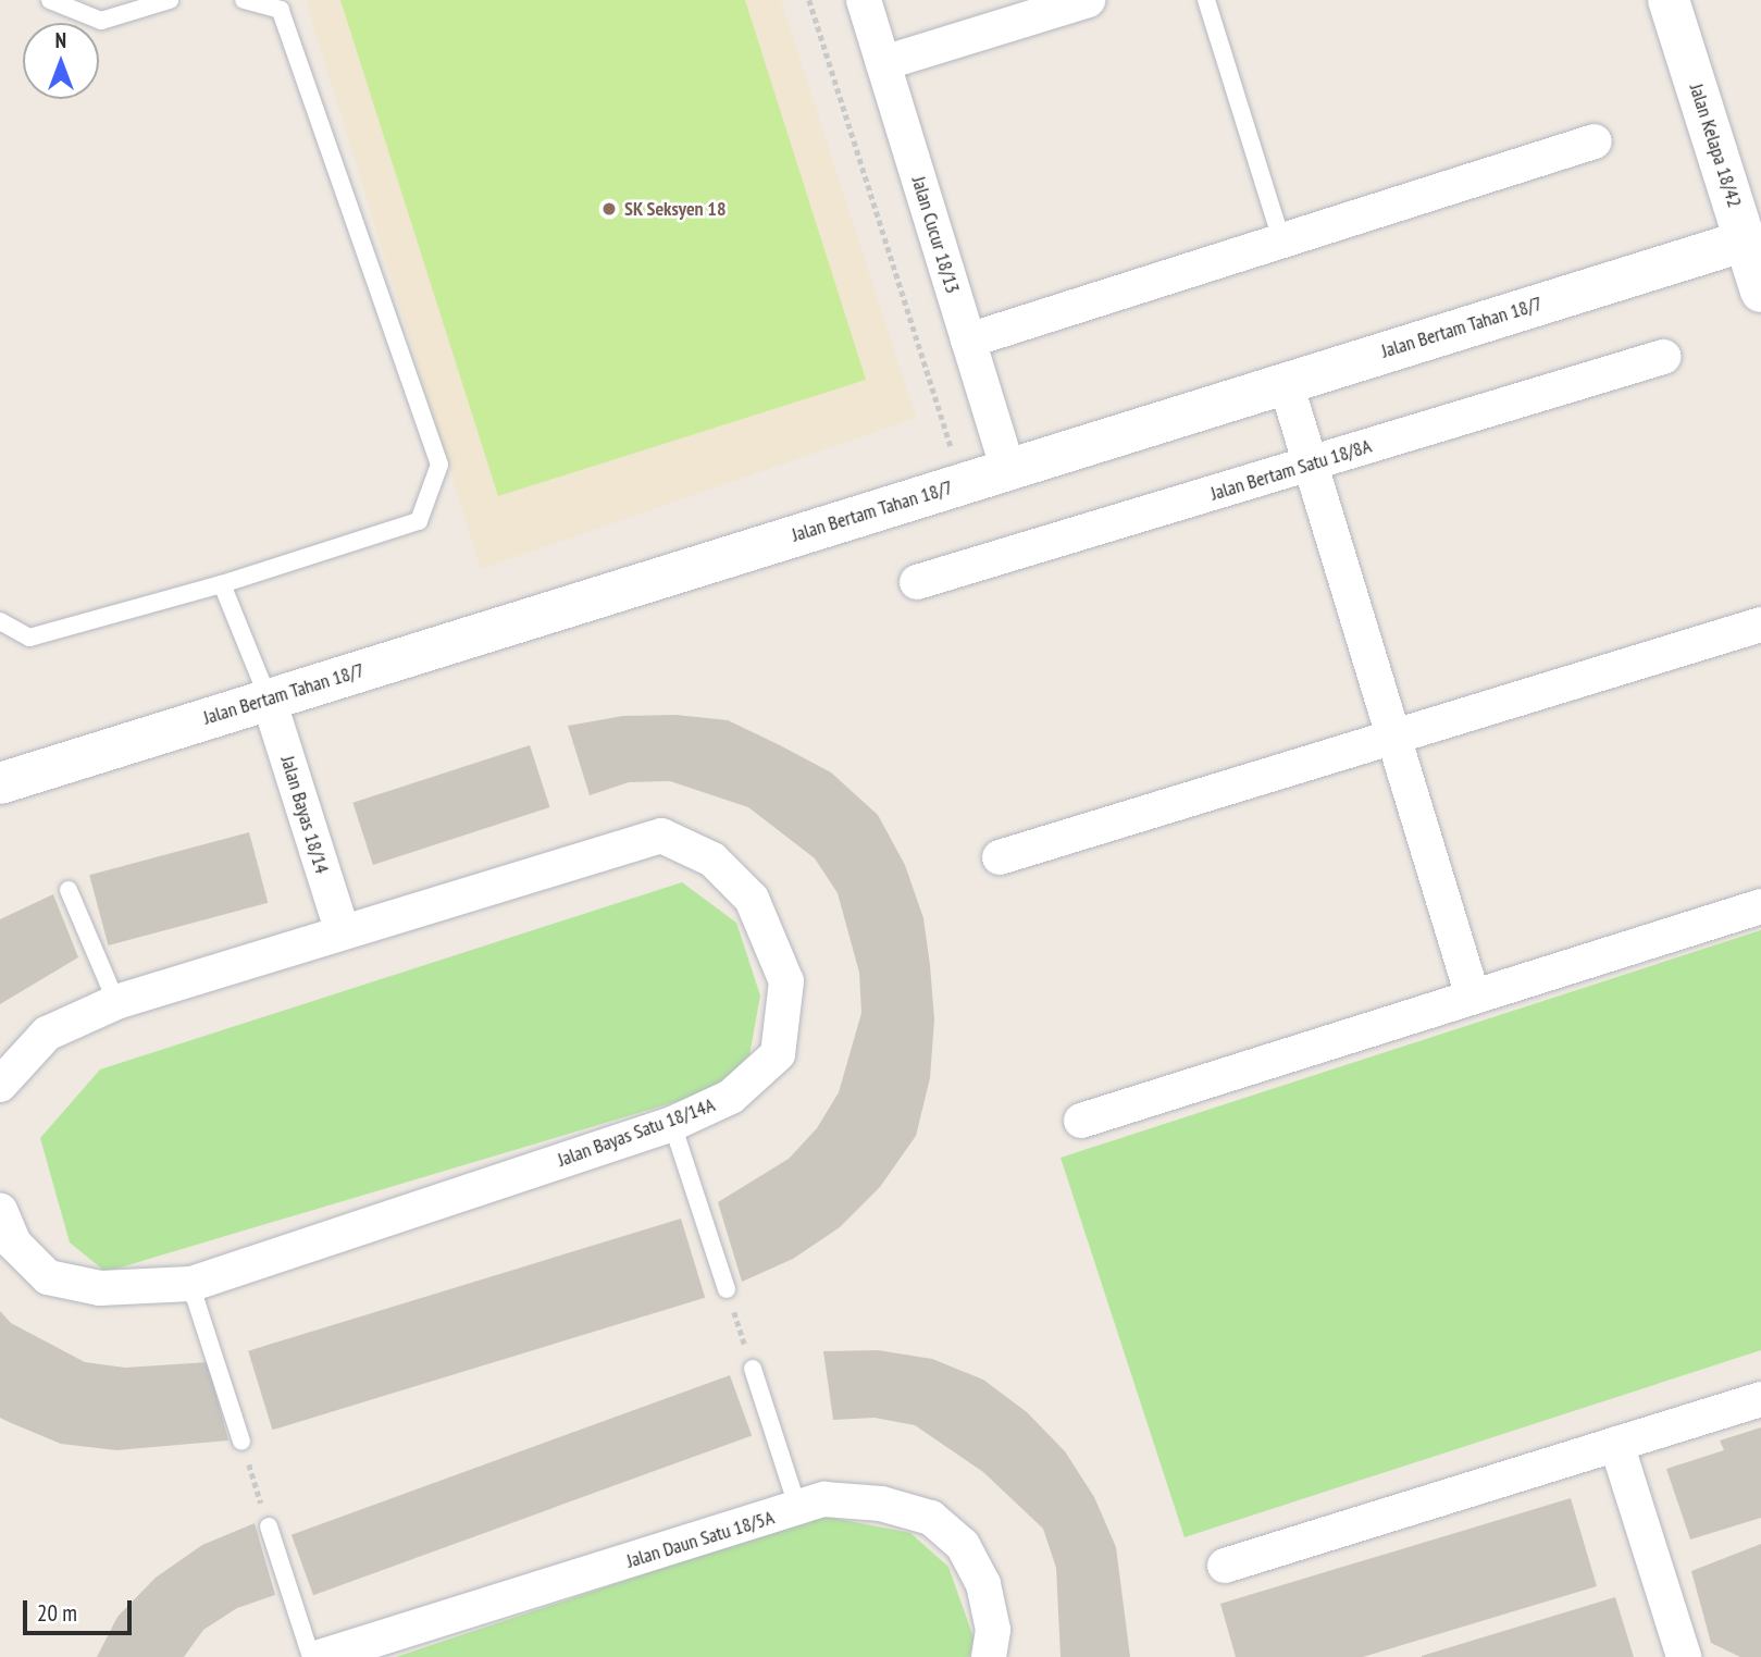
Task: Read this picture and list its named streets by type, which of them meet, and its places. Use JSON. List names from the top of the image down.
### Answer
{
  "streets": {
    "street": [
      "Jalan Kelapa 18/42",
      "Jalan Cucur 18/13",
      "Jalan Bertam Tahan 18/7",
      "Jalan Bertam Satu 18/8A",
      "Jalan Bayas 18/14",
      "Jalan Bayas Satu 18/14A",
      "Jalan Daun Satu 18/5A"
    ]
  },
  "crossings": [
    ["Jalan Kelapa 18/42", "Jalan Bertam Tahan 18/7"],
    ["Jalan Cucur 18/13", "Jalan Bertam Tahan 18/7"],
    ["Jalan Bertam Tahan 18/7", "Jalan Bayas 18/14"],
    ["Jalan Bayas 18/14", "Jalan Bayas Satu 18/14A"]
  ],
  "places": ["SK Seksyen 18"],
  "scale_bar": "20 m",
  "north": "top"
}
